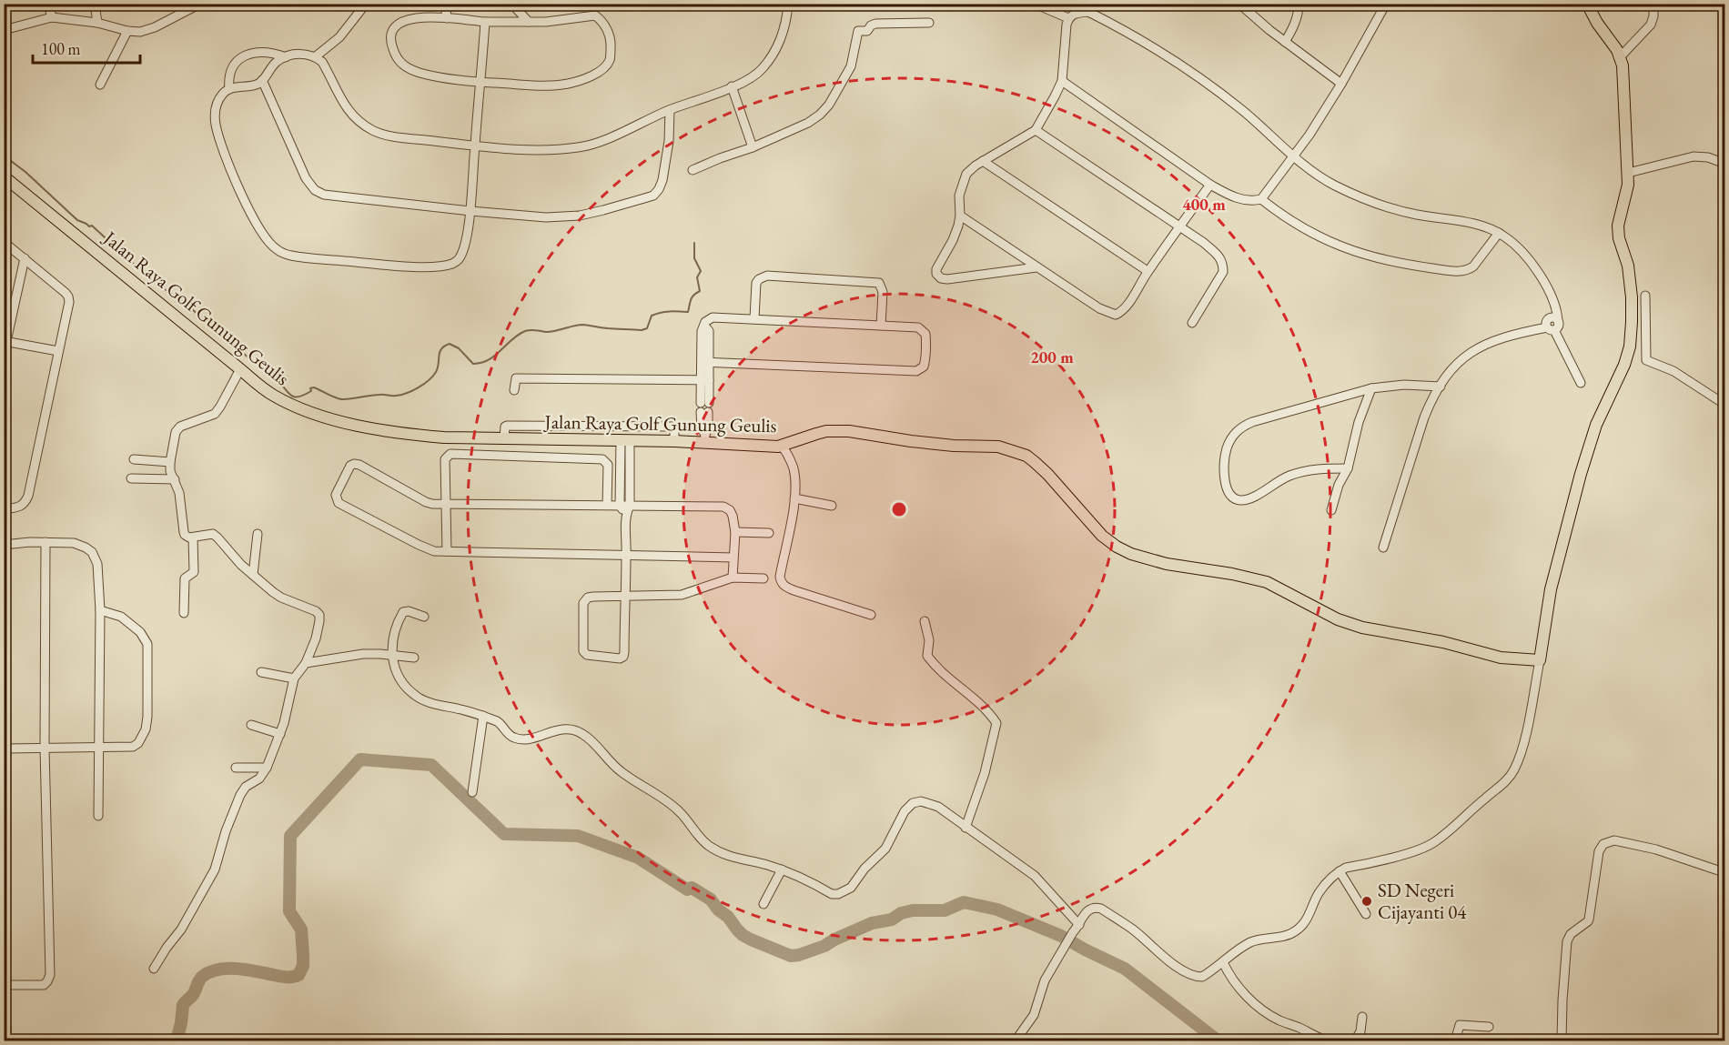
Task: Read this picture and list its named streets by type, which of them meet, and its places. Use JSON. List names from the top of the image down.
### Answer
{
  "streets": {
    "main road": ["Jalan Raya Golf Gunung Geulis"]
  },
  "places": ["SD Negeri Cijayanti 04"],
  "scale_bar": "100 m",
  "rings": ["400 m", "200 m"]
}
